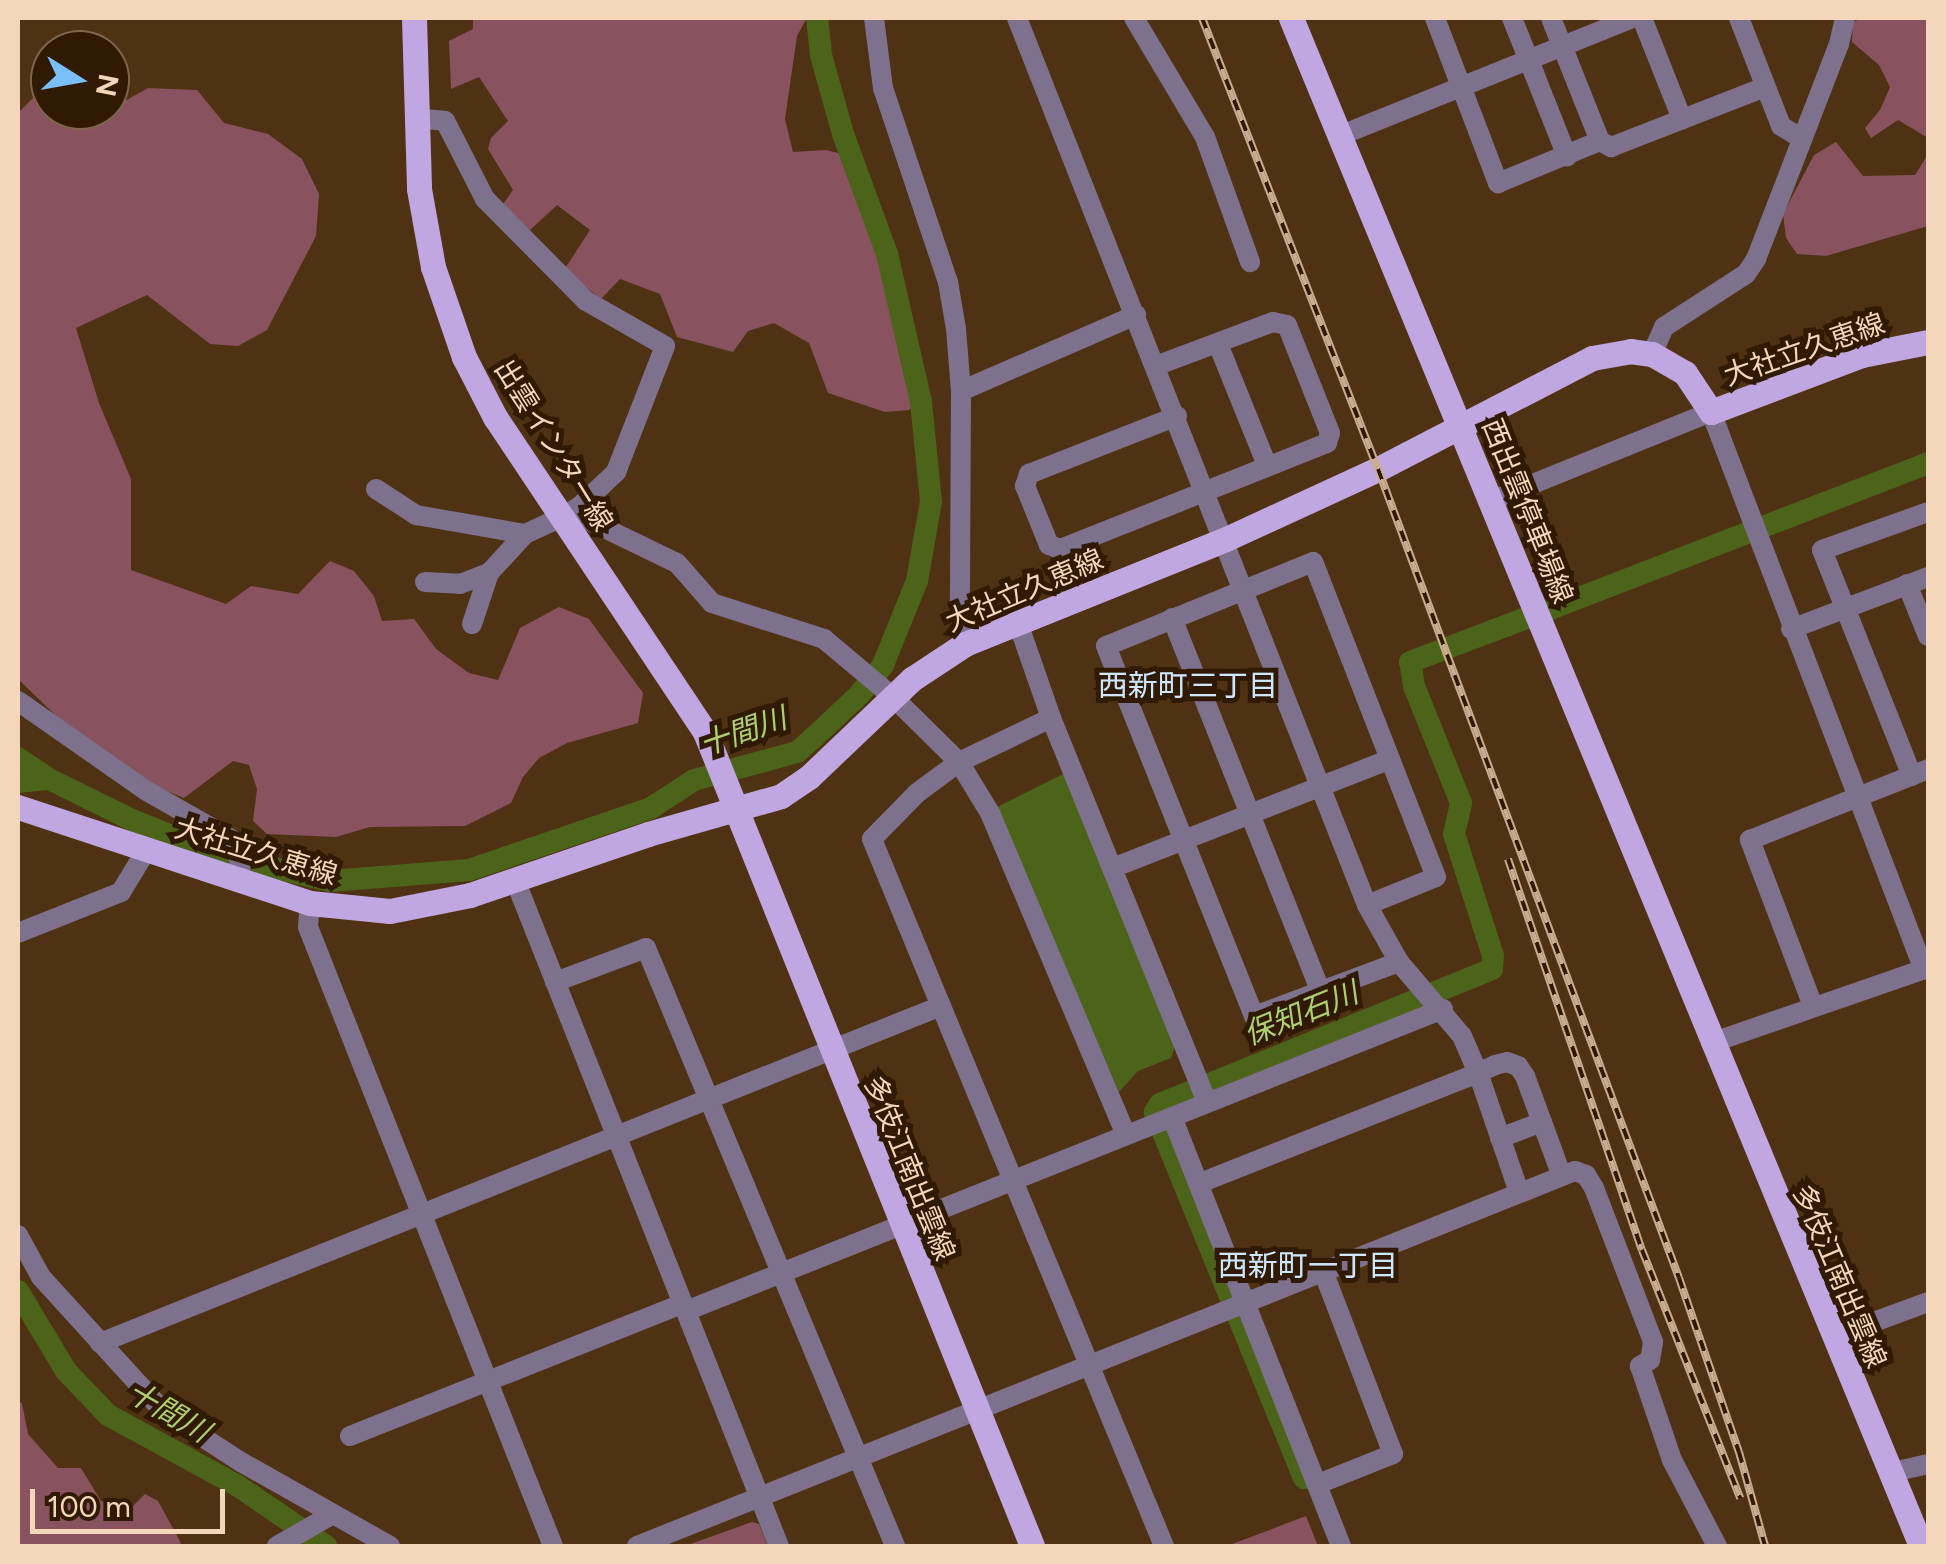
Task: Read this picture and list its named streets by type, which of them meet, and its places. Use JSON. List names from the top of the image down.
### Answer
{
  "streets": {
    "main road": [
      "大社立久恵線",
      "出雲インター線",
      "西出雲停車場線",
      "多伎江南出雲線"
    ]
  },
  "crossings": [
    ["大社立久恵線", "出雲インター線"],
    ["大社立久恵線", "西出雲停車場線"],
    ["大社立久恵線", "多伎江南出雲線"],
    ["出雲インター線", "多伎江南出雲線"],
    ["西出雲停車場線", "多伎江南出雲線"]
  ],
  "districts": ["西新町三丁目", "西新町一丁目"],
  "water": ["十間川", "保知石川"],
  "scale_bar": "100 m",
  "north": "right"
}
